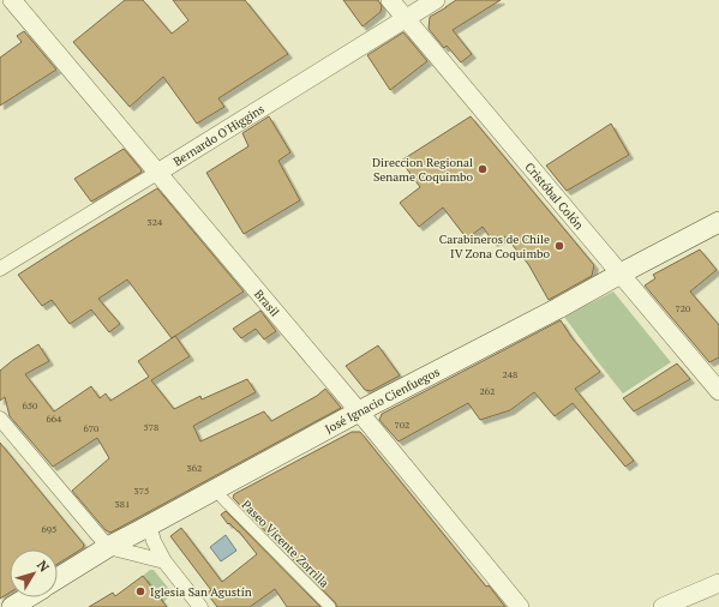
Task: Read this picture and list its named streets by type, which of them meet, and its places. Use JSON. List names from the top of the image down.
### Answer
{
  "streets": {
    "main road": ["José Ignacio Cienfuegos"],
    "street": [
      "Bernardo O'Higgins",
      "Cristóbal Colón",
      "Brasil",
      "Paseo Vicente Zorrilla"
    ]
  },
  "crossings": [
    ["Bernardo O'Higgins", "Cristóbal Colón"],
    ["Bernardo O'Higgins", "Brasil"],
    ["Cristóbal Colón", "José Ignacio Cienfuegos"],
    ["Brasil", "José Ignacio Cienfuegos"]
  ],
  "places": ["Direccion Regional Sename Coquimbo", "Carabineros de Chile IV Zona Coquimbo", "Iglesia San Agustín"],
  "house_numbers": [
    "324",
    "720",
    "248",
    "262",
    "650",
    "664",
    "702",
    "578",
    "670",
    "362",
    "375",
    "381",
    "695"
  ],
  "north": "top right"
}
